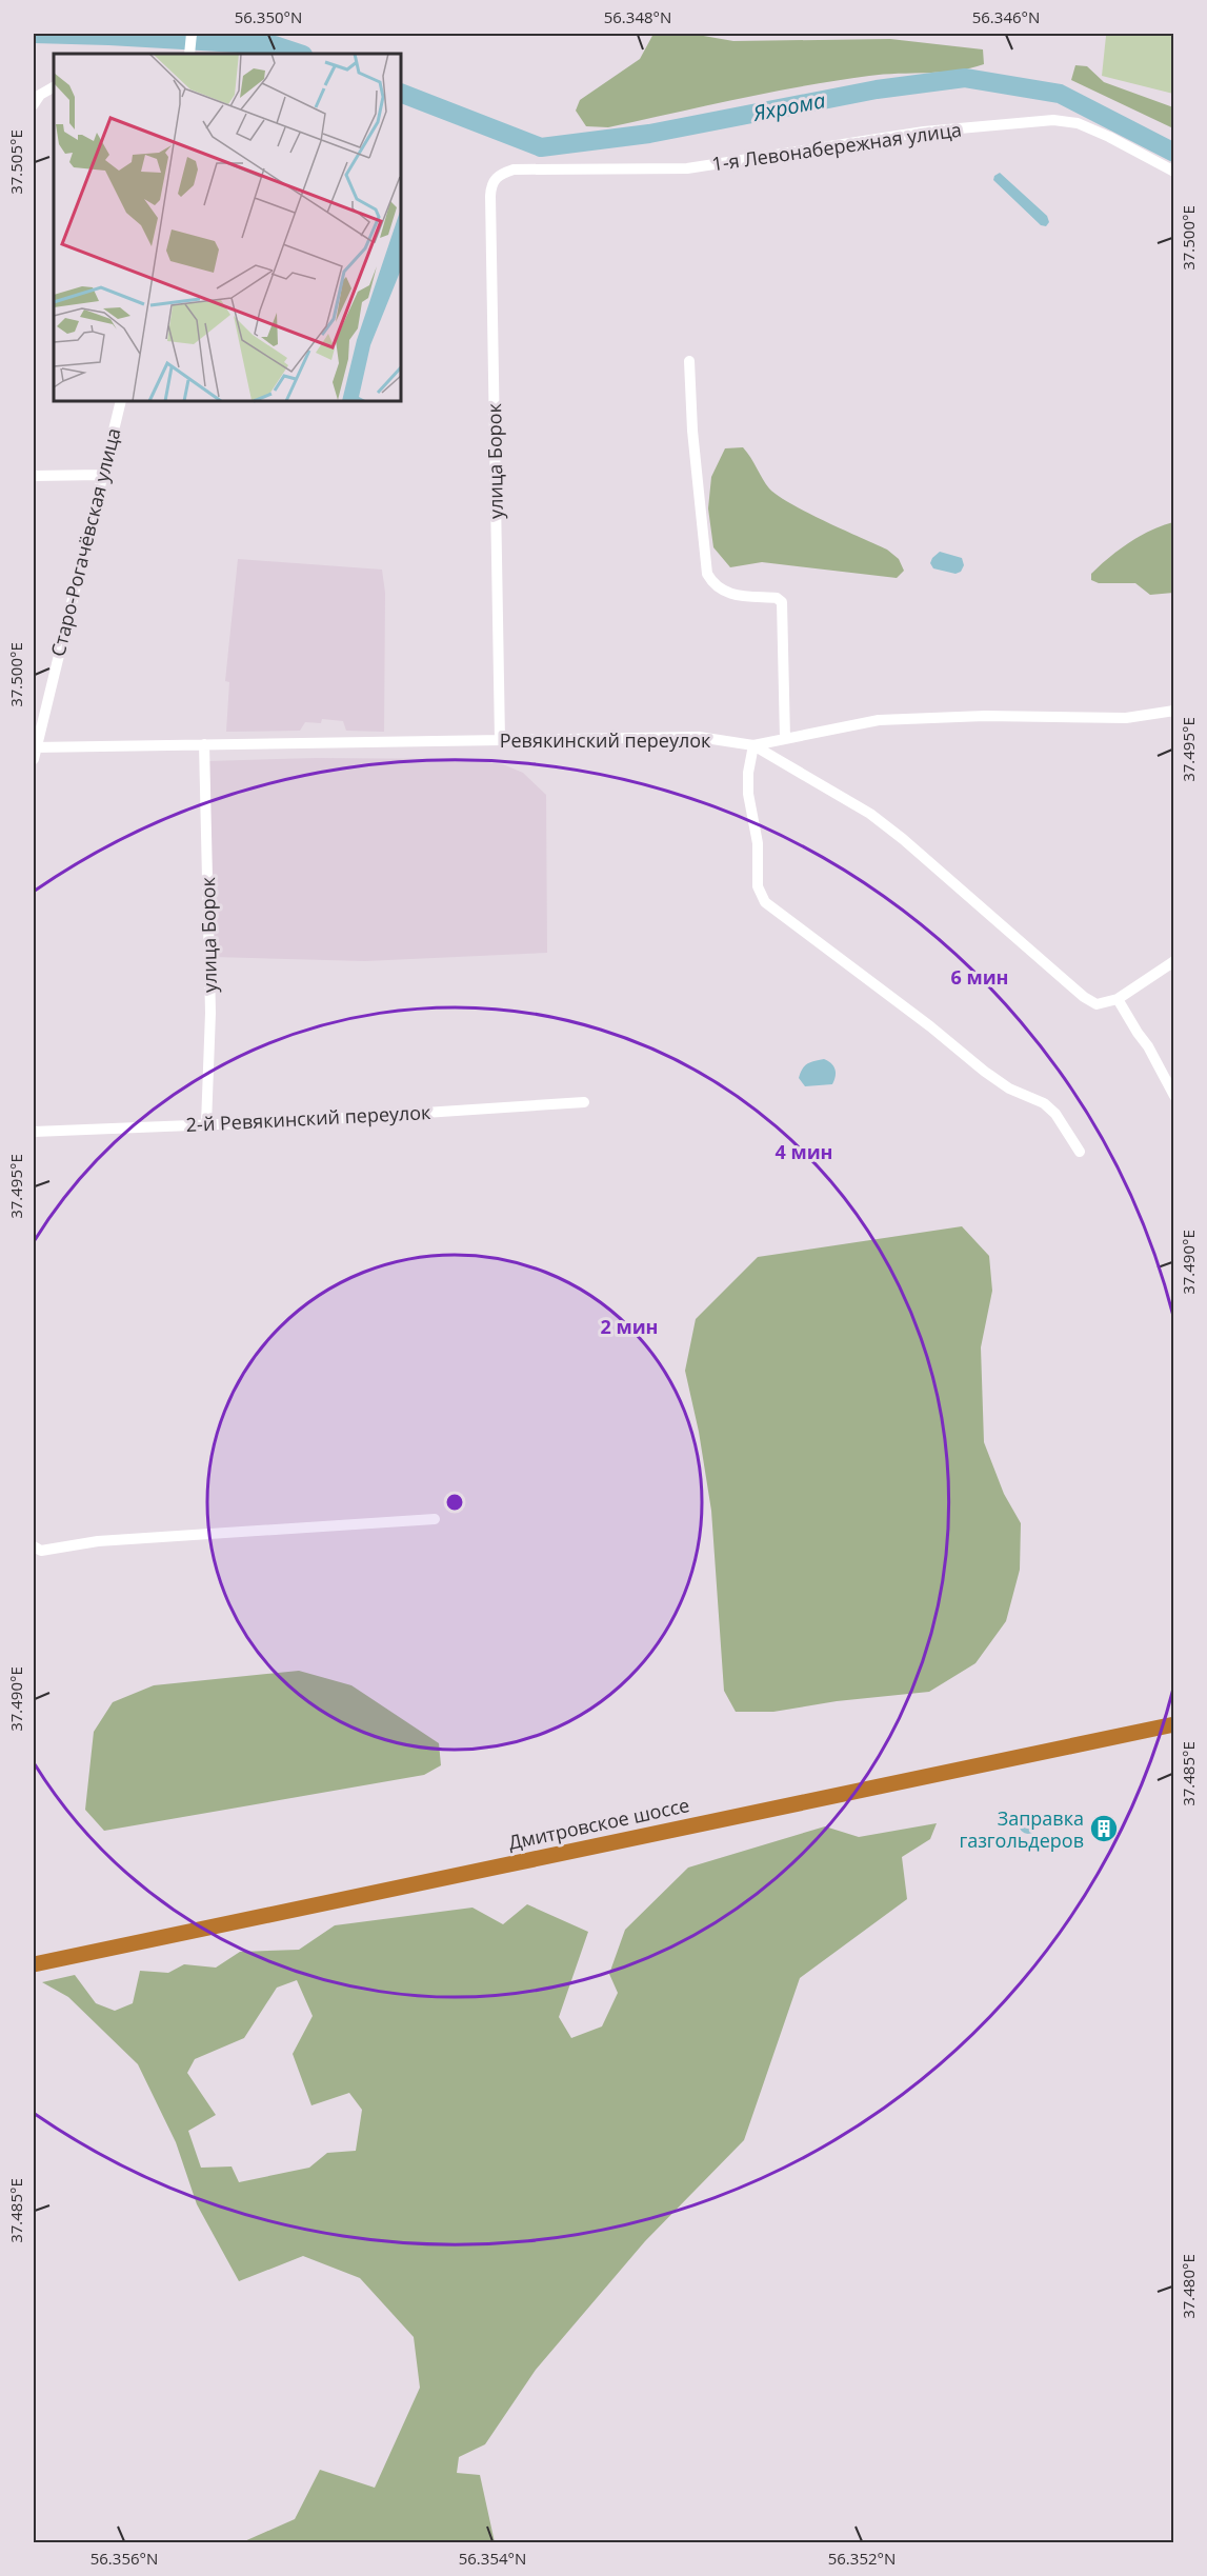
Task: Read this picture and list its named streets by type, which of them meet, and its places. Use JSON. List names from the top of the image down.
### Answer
{
  "streets": {
    "highway": ["Дмитровское шоссе"],
    "street": [
      "1-я Левонабережная улица",
      "улица Борок",
      "Старо-Рогачёвская улица",
      "Ревякинский переулок",
      "2-й Ревякинский переулок"
    ]
  },
  "crossings": [
    ["1-я Левонабережная улица", "улица Борок"],
    ["улица Борок", "Ревякинский переулок"],
    ["улица Борок", "2-й Ревякинский переулок"],
    ["Старо-Рогачёвская улица", "Ревякинский переулок"]
  ],
  "water": ["Яхрома"],
  "places": {
    "building": ["Заправка газгольдеров"]
  },
  "coordinates": [
    "56.350°N",
    "56.348°N",
    "56.346°N",
    "37.505°E",
    "37.500°E",
    "37.495°E",
    "37.490°E",
    "37.485°E",
    "37.480°E",
    "56.356°N",
    "56.354°N",
    "56.352°N"
  ],
  "rings": ["6 мин", "4 мин", "2 мин"]
}
